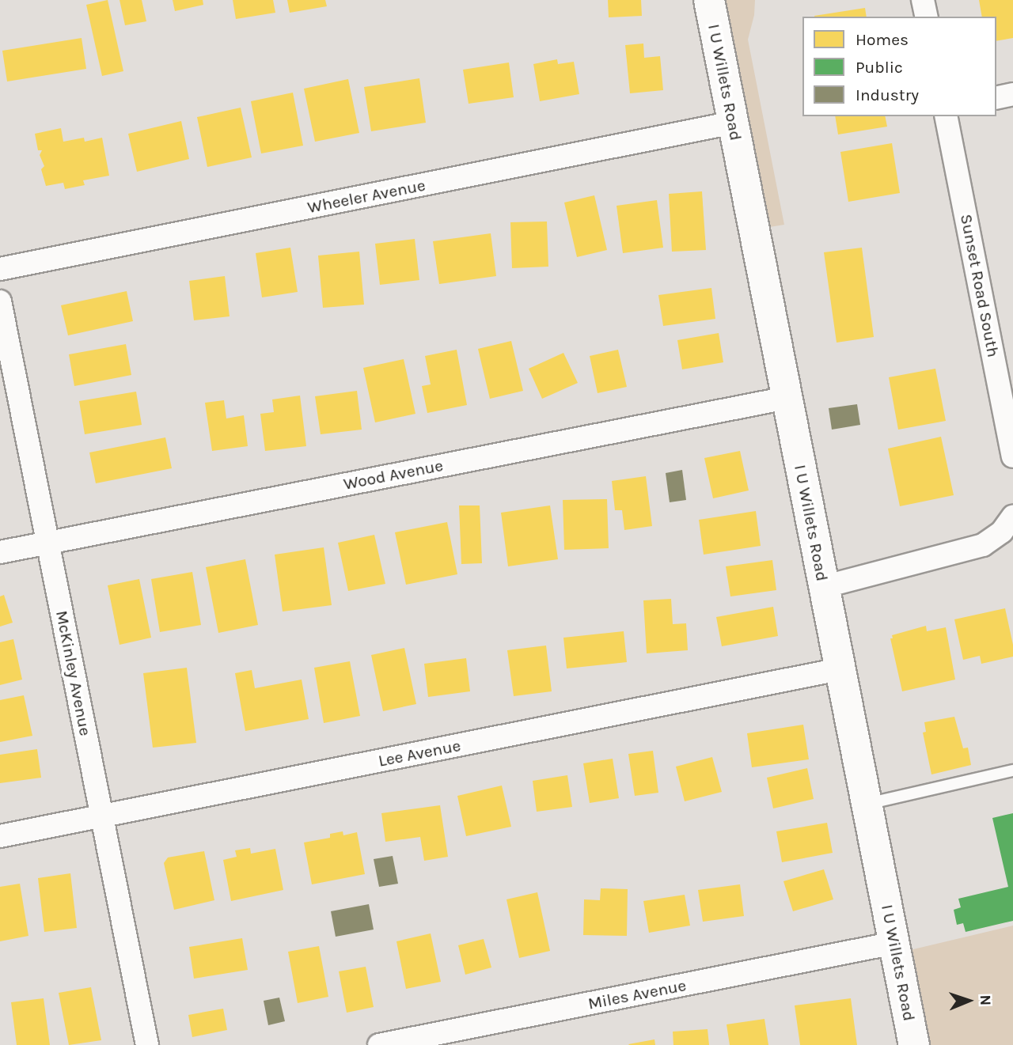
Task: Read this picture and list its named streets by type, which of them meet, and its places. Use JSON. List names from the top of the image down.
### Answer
{
  "streets": {
    "main road": ["I U Willets Road"],
    "street": [
      "Wheeler Avenue",
      "Sunset Road South",
      "Wood Avenue",
      "McKinley Avenue",
      "Lee Avenue",
      "Miles Avenue"
    ]
  },
  "crossings": [
    ["I U Willets Road", "Wheeler Avenue"],
    ["I U Willets Road", "Wood Avenue"],
    ["I U Willets Road", "Lee Avenue"],
    ["I U Willets Road", "Miles Avenue"],
    ["Wood Avenue", "McKinley Avenue"],
    ["McKinley Avenue", "Lee Avenue"]
  ],
  "legend": ["Homes", "Public", "Industry"],
  "north": "right"
}
